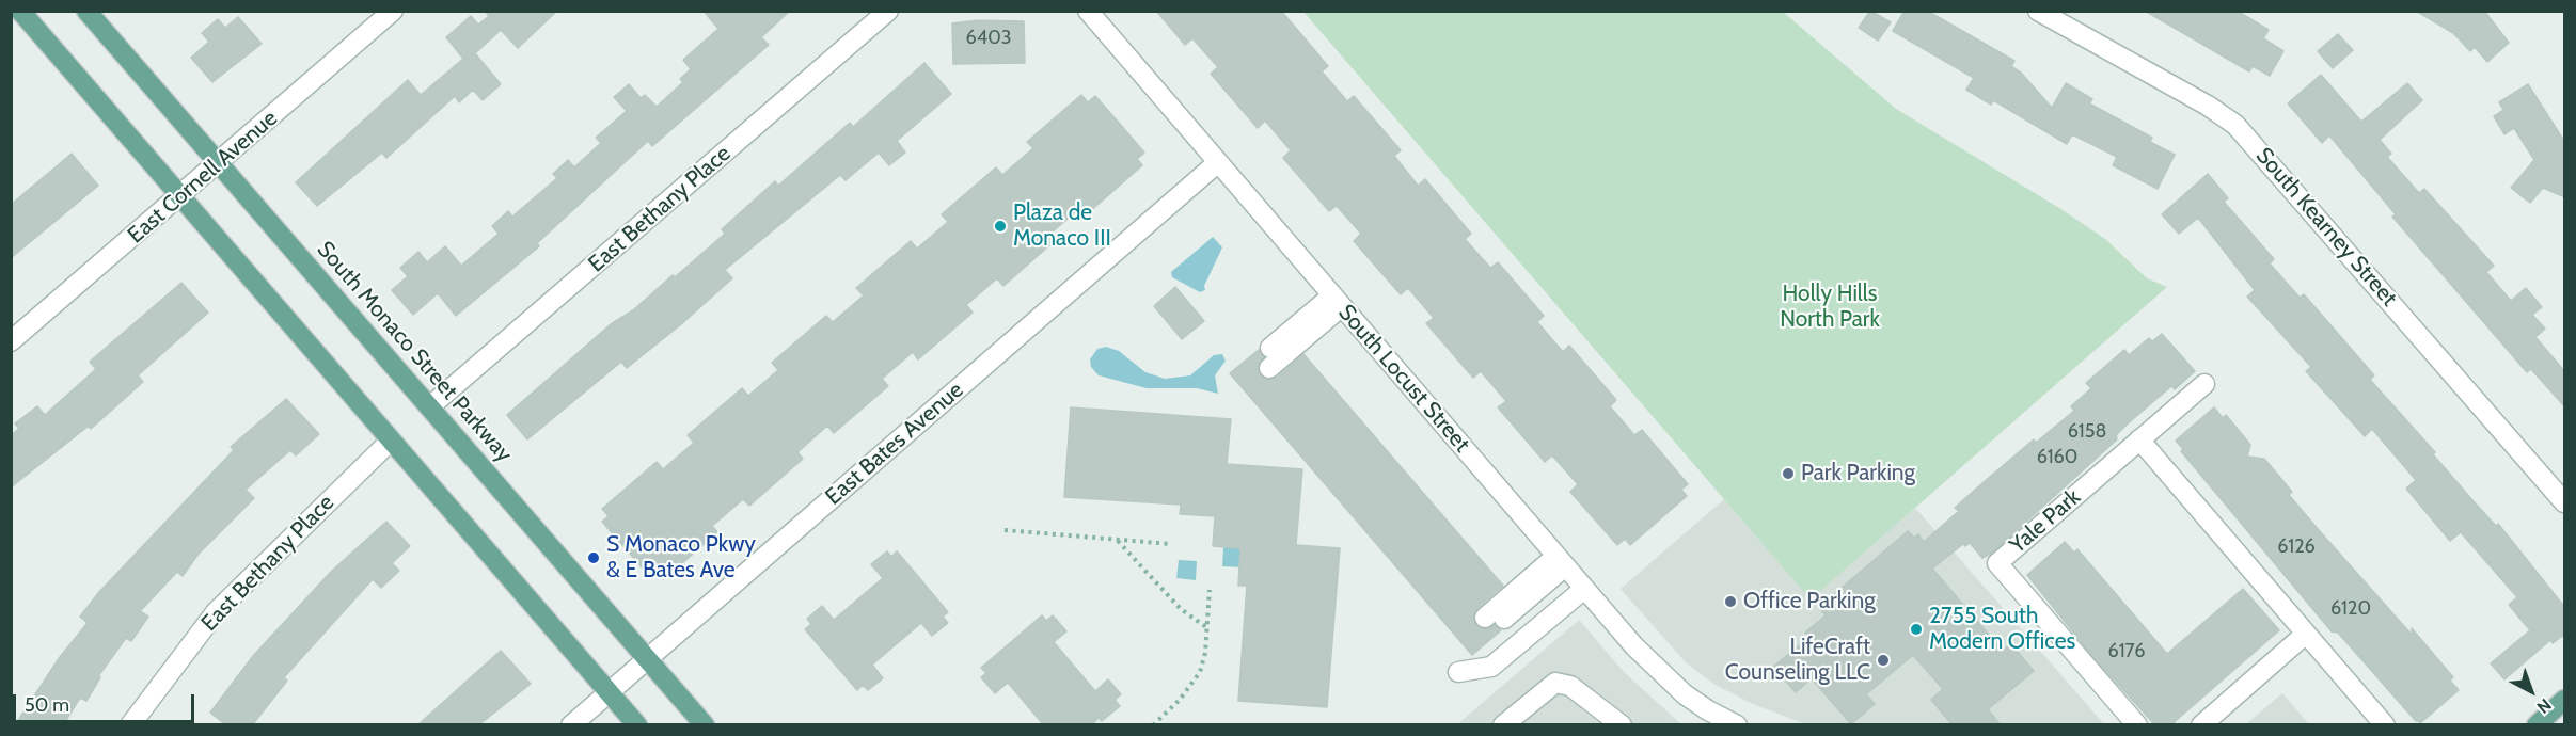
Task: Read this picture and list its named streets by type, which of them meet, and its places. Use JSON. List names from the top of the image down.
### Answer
{
  "streets": {
    "main road": ["South Monaco Street Parkway"],
    "street": [
      "East Cornell Avenue",
      "East Bethany Place",
      "South Kearney Street",
      "South Locust Street",
      "East Bates Avenue",
      "Yale Park"
    ]
  },
  "crossings": [
    ["East Cornell Avenue", "South Monaco Street Parkway"],
    ["East Bethany Place", "South Monaco Street Parkway"],
    ["South Monaco Street Parkway", "East Bates Avenue"],
    ["South Locust Street", "East Bates Avenue"]
  ],
  "parks": ["Holly Hills North Park"],
  "places": [
    "Plaza de Monaco III",
    "Park Parking",
    "S Monaco Pkwy & E Bates Ave",
    "Office Parking",
    "2755 South Modern Offices",
    "LifeCraft Counseling LLC"
  ],
  "house_numbers": [
    "6403",
    "6158",
    "6160",
    "6126",
    "6120",
    "6176"
  ],
  "scale_bar": "50 m",
  "north": "bottom right"
}
